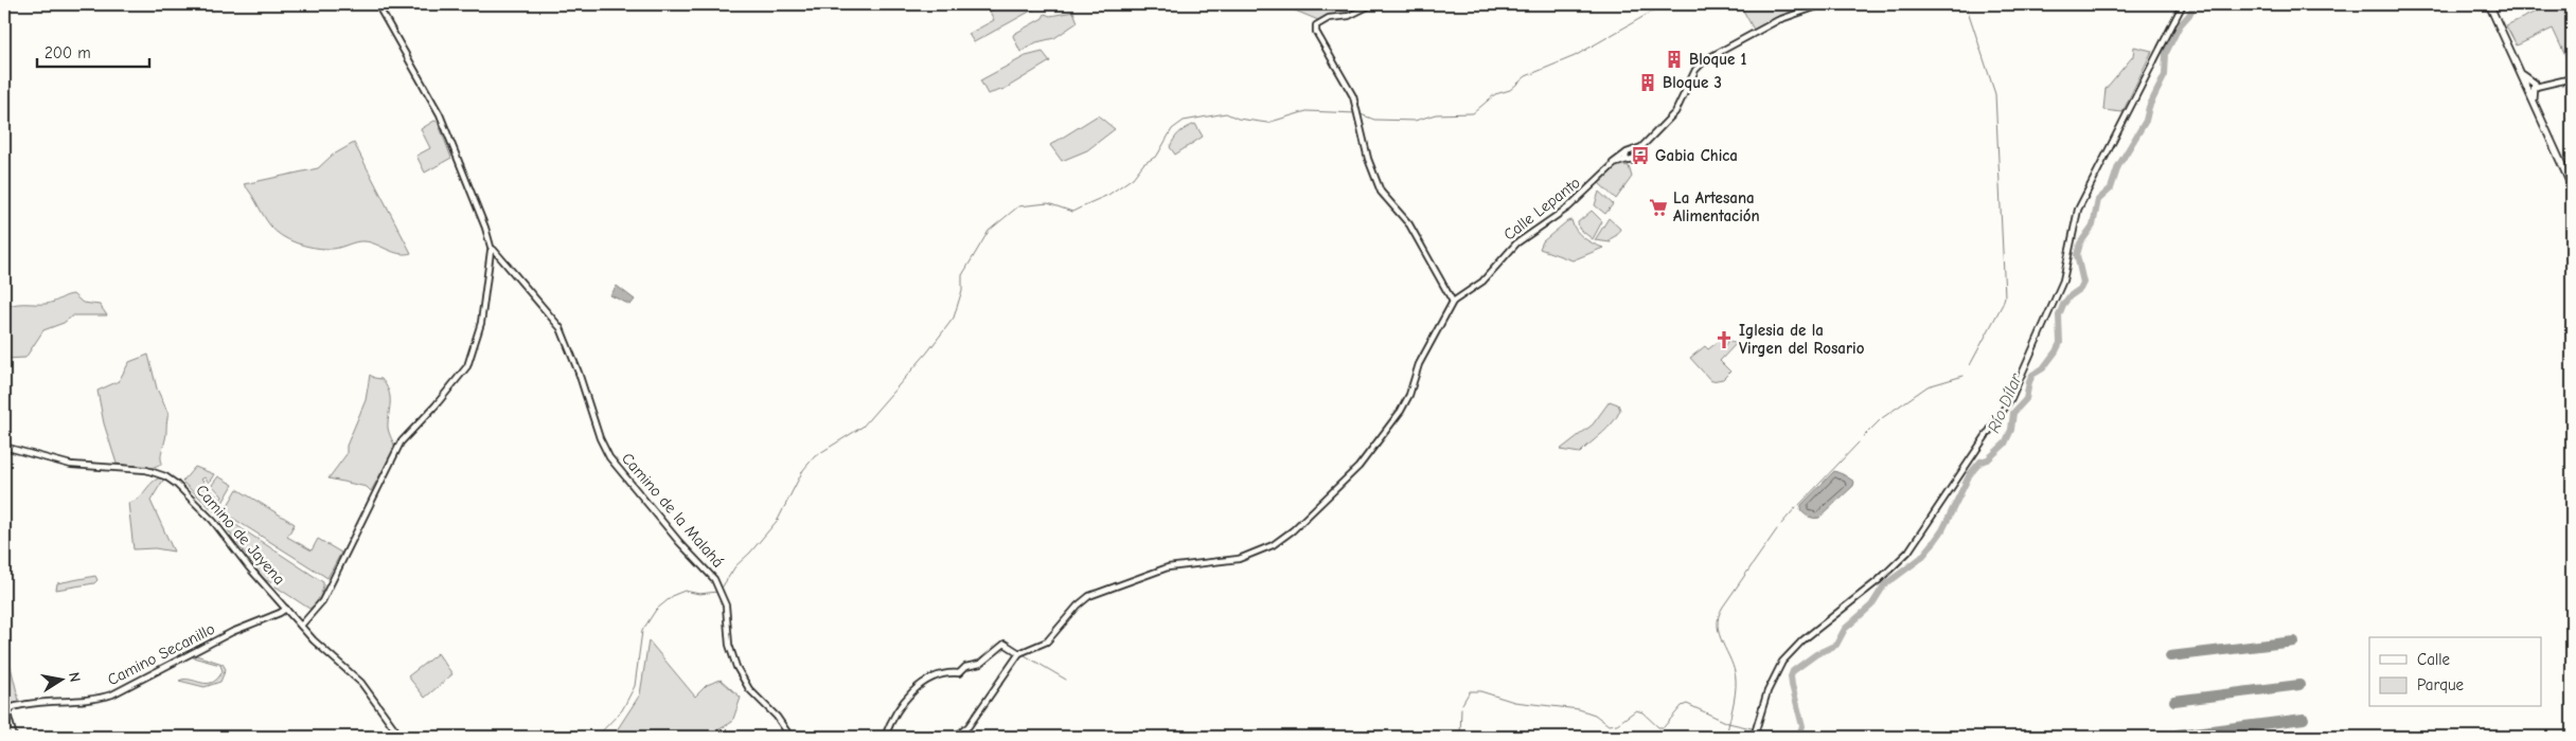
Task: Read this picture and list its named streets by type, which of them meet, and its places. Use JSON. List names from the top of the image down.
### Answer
{
  "streets": {
    "street": [
      "Calle Lepanto",
      "Camino de la Malahá",
      "Camino de Jayena",
      "Camino Secanillo"
    ]
  },
  "crossings": [
    ["Camino de Jayena", "Camino Secanillo"]
  ],
  "water": ["Río Dílar"],
  "places": {
    "building": ["Bloque 1", "Bloque 3"],
    "bus stop": ["Gabia Chica"],
    "supermarket": ["La Artesana Alimentación"],
    "church": ["Iglesia de la Virgen del Rosario"]
  },
  "legend": ["Calle", "Parque"],
  "scale_bar": "200 m",
  "north": "right"
}
